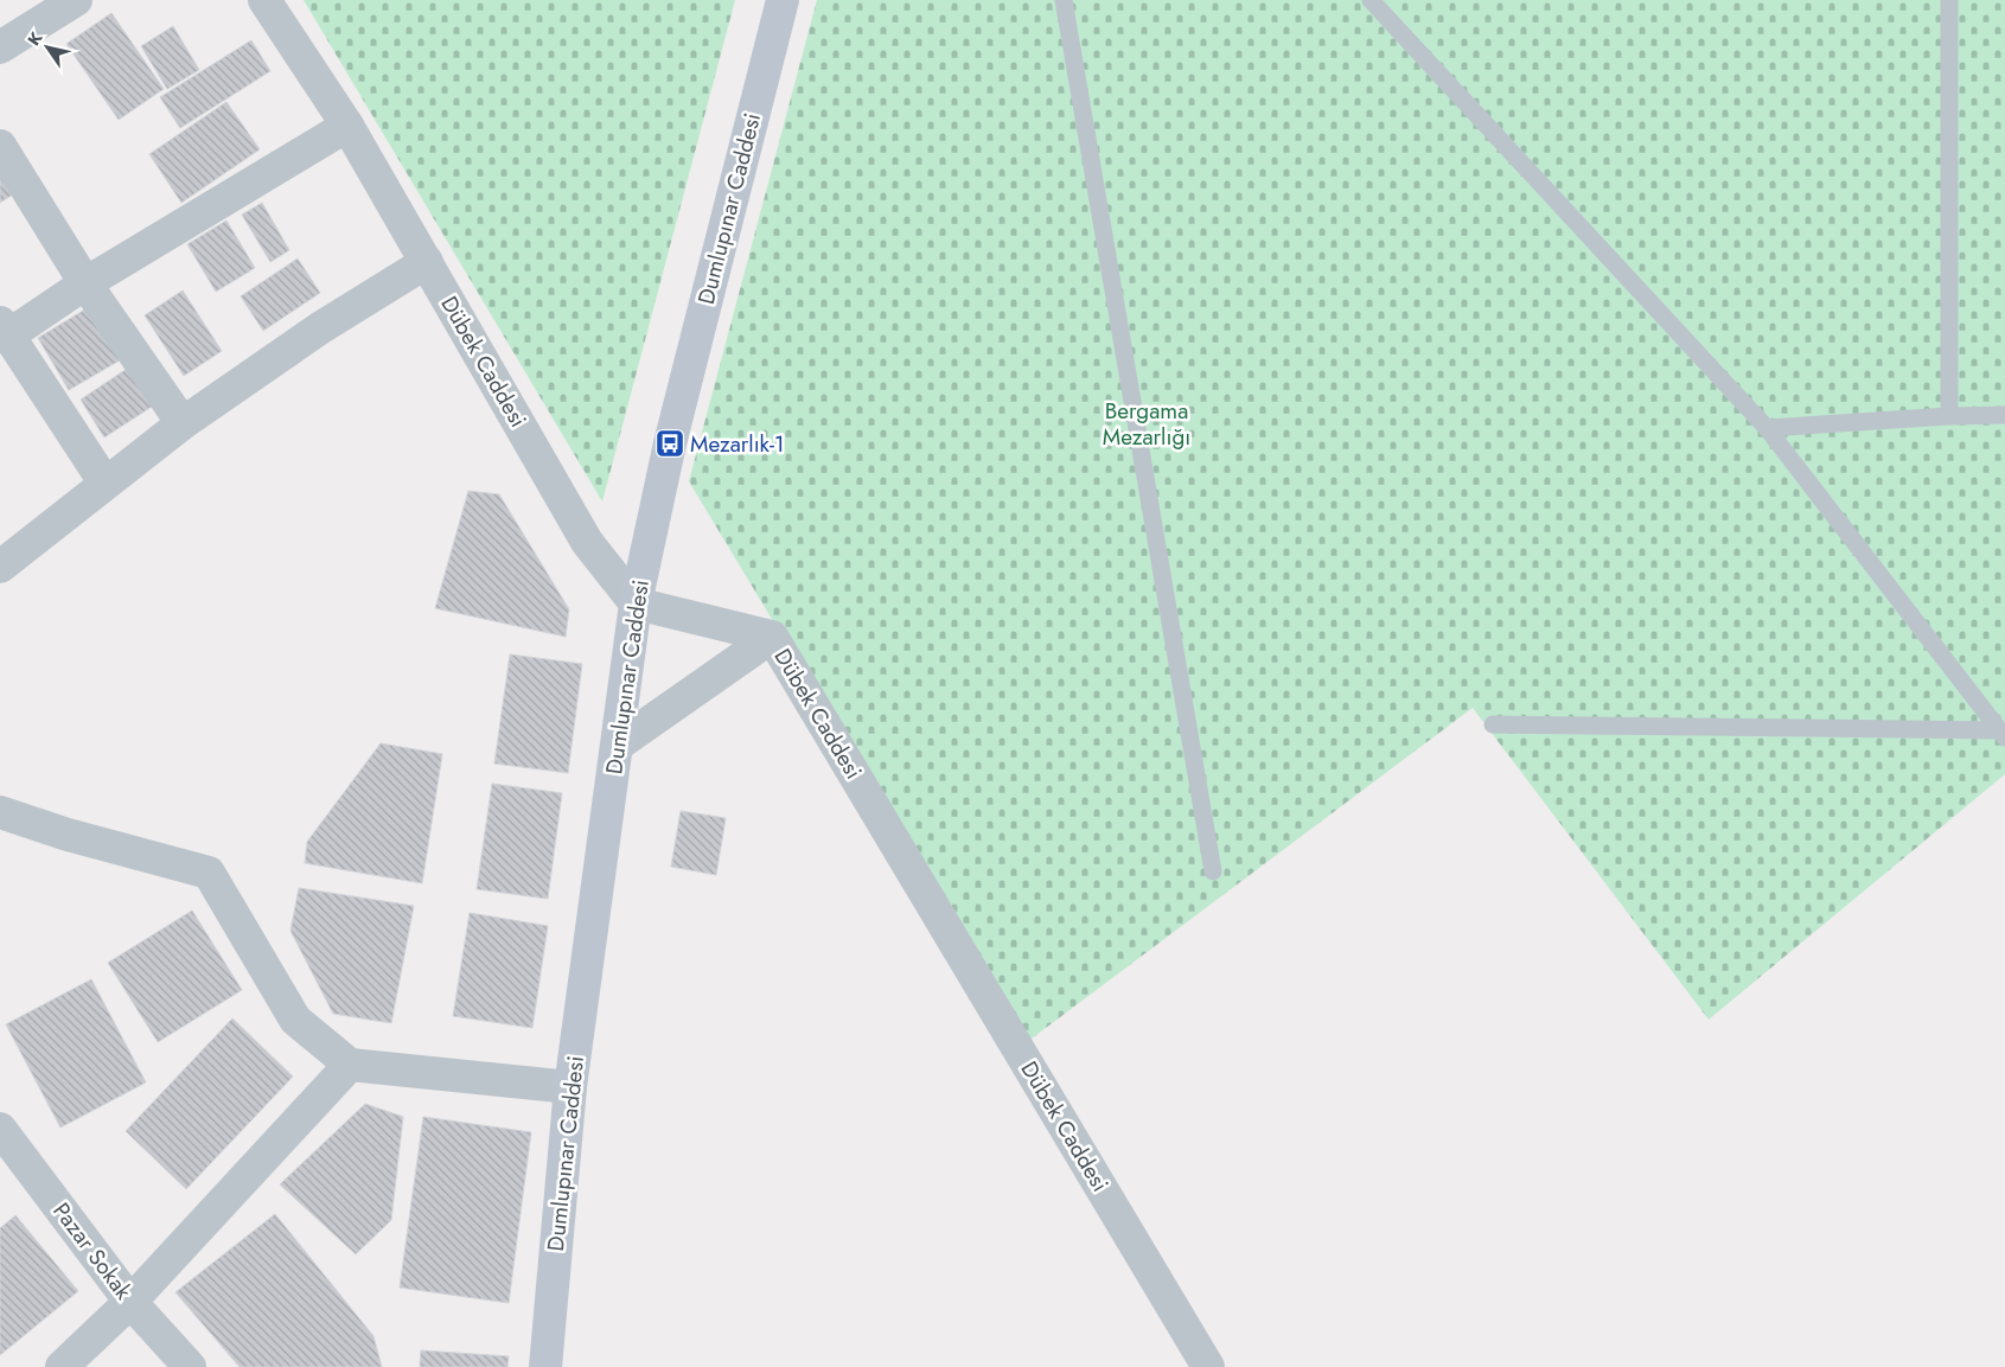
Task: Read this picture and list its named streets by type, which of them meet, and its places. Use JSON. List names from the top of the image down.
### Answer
{
  "streets": {
    "main road": ["Dumlupınar Caddesi"],
    "street": ["Dübek Caddesi", "Pazar Sokak"]
  },
  "crossings": [
    ["Dumlupınar Caddesi", "Dübek Caddesi"]
  ],
  "parks": ["Bergama Mezarlığı"],
  "places": {
    "bus stop": ["Mezarlık-1"]
  },
  "north": "top left"
}
